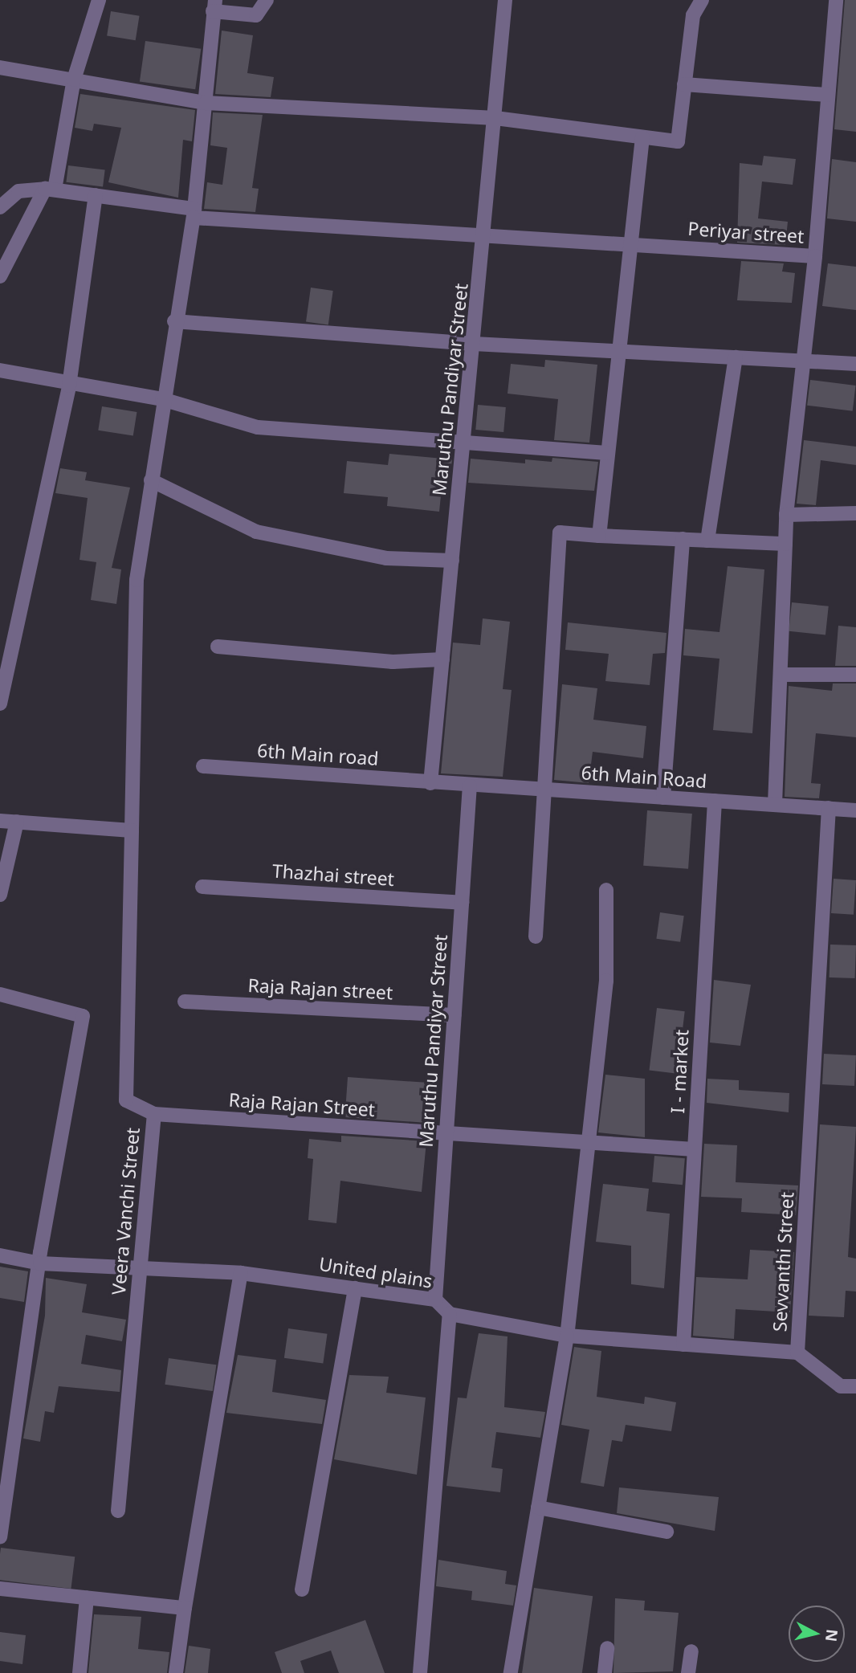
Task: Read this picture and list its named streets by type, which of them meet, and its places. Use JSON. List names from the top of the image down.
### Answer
{
  "streets": {
    "street": [
      "Periyar street",
      "Maruthu Pandiyar Street",
      "6th Main road",
      "6th Main Road",
      "Thazhai street",
      "Raja Rajan street",
      "I - market",
      "Raja Rajan Street",
      "Veera Vanchi Street",
      "Sevvanthi Street",
      "United plains"
    ]
  },
  "crossings": [
    ["Periyar street", "Maruthu Pandiyar Street"],
    ["Maruthu Pandiyar Street", "6th Main road"],
    ["Maruthu Pandiyar Street", "6th Main Road"],
    ["Maruthu Pandiyar Street", "Thazhai street"],
    ["Maruthu Pandiyar Street", "Raja Rajan street"],
    ["Maruthu Pandiyar Street", "Raja Rajan Street"],
    ["Maruthu Pandiyar Street", "United plains"],
    ["6th Main road", "6th Main Road"],
    ["6th Main Road", "I - market"],
    ["6th Main Road", "Sevvanthi Street"],
    ["I - market", "Sevvanthi Street"],
    ["Raja Rajan Street", "Veera Vanchi Street"],
    ["Veera Vanchi Street", "United plains"]
  ],
  "north": "right"
}
